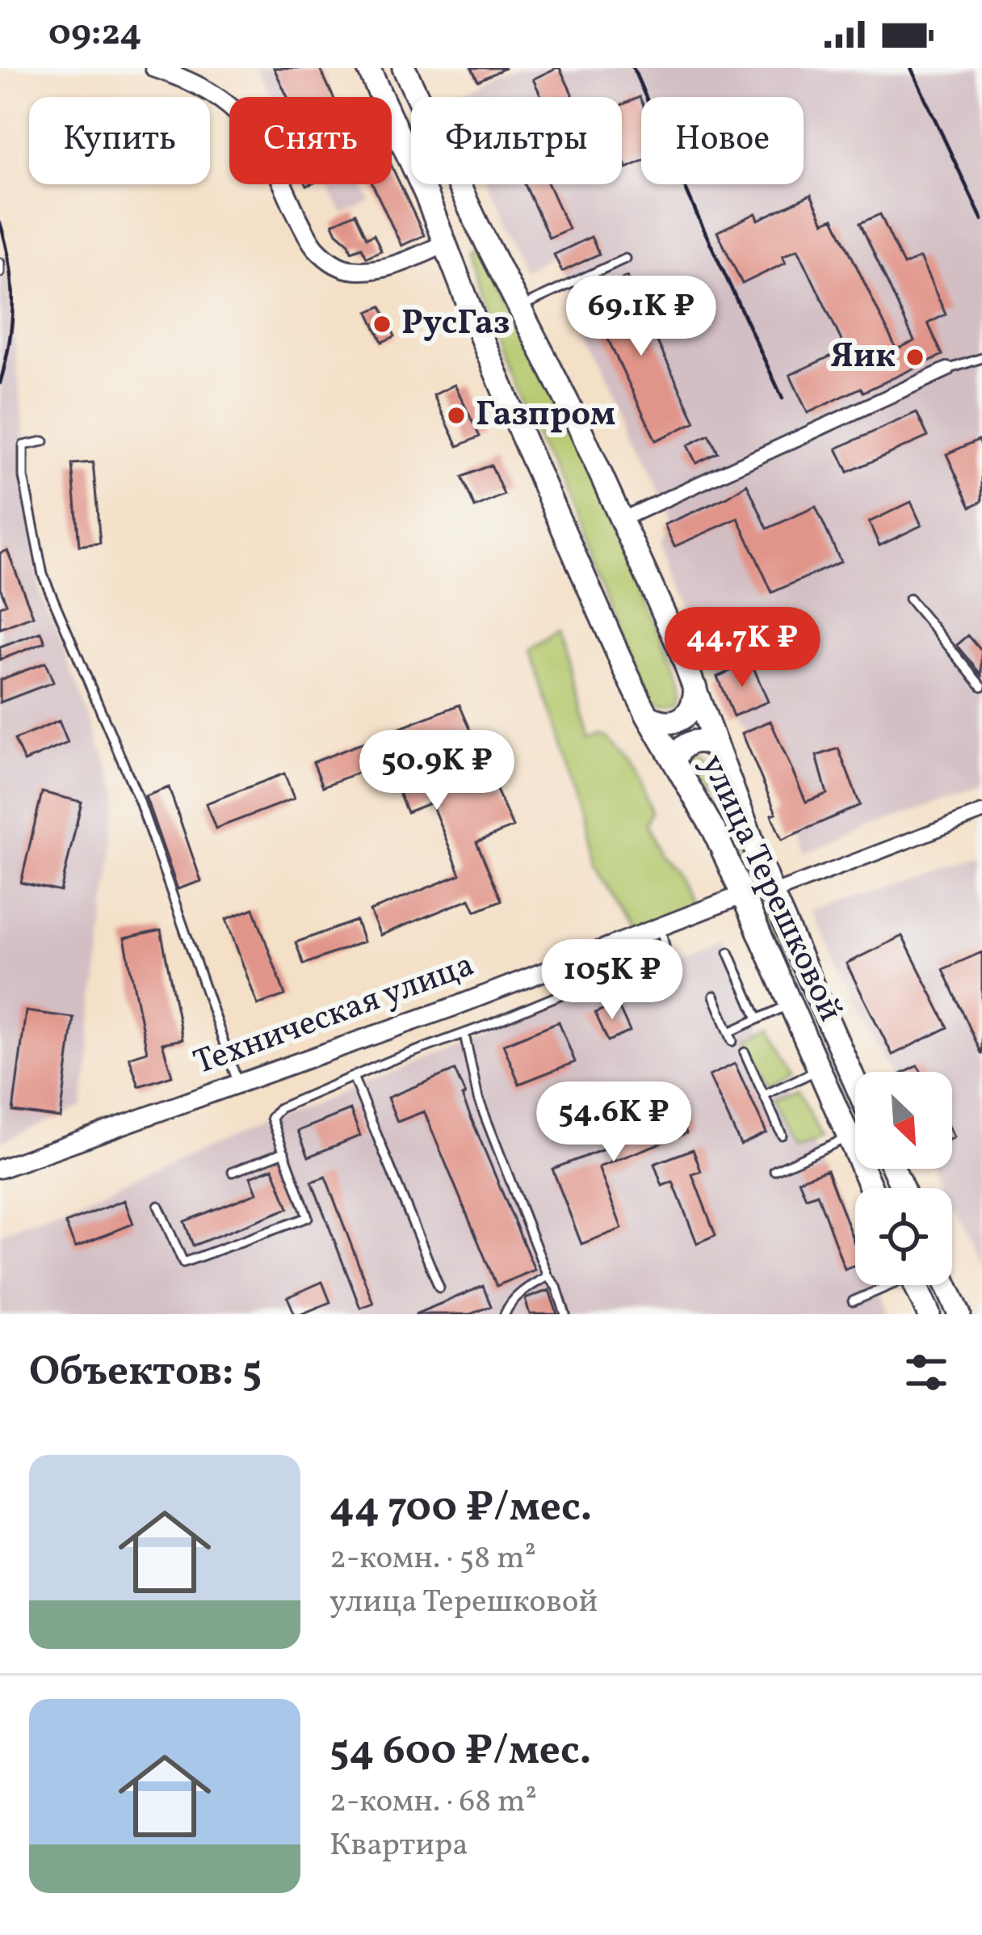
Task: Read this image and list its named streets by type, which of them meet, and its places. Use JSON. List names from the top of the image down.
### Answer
{
  "streets": {
    "main road": ["улица Терешковой"],
    "street": ["Техническая улица"]
  },
  "crossings": [
    ["улица Терешковой", "Техническая улица"]
  ],
  "places": ["РусГаз", "Яик", "Газпром"],
  "north": "bottom right",
  "page": {
    "status": "09:24",
    "chip": [
      "Купить",
      "Снять",
      "Фильтры",
      "Новое"
    ],
    "price": [
      "69.1K ₽",
      "44.7K ₽",
      "50.9K ₽",
      "105K ₽",
      "54.6K ₽"
    ],
    "heading": "Объектов: 5",
    "list": [
      {
        "name": "44 700 ₽/мес.",
        "note": "2-комн. · 58 m² · улица Терешковой"
      },
      {
        "name": "54 600 ₽/мес.",
        "note": "2-комн. · 68 m² · Квартира"
      }
    ]
  }
}
